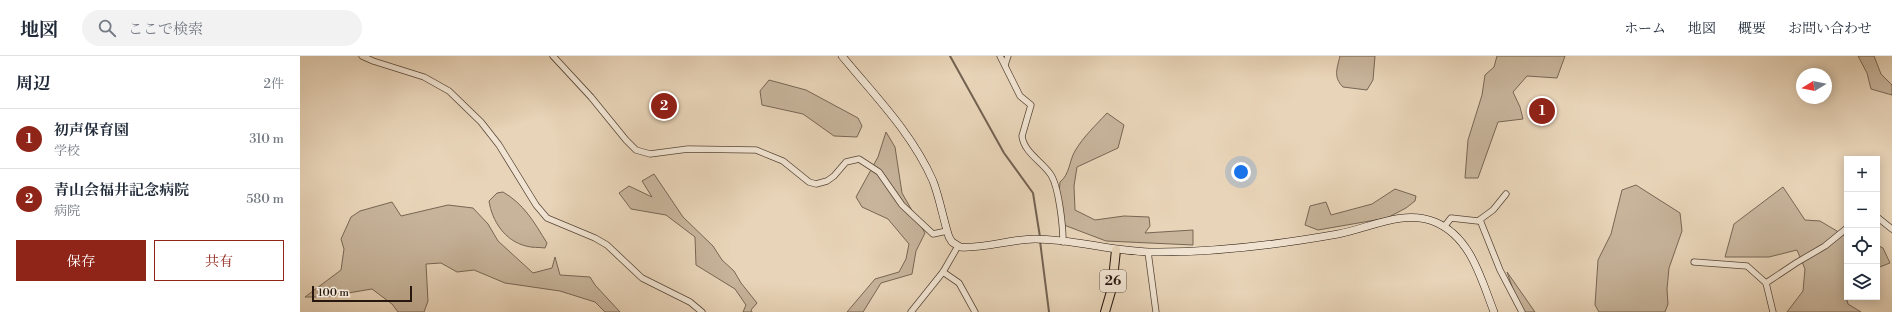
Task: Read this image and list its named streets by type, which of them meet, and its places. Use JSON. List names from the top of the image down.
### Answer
{
  "streets": {
    "main road": ["26"]
  },
  "scale_bar": "100 m",
  "north": "left",
  "page": {
    "header": "地図",
    "search": "ここで検索",
    "nav": [
      "ホーム",
      "地図",
      "概要",
      "お問い合わせ"
    ],
    "heading": ["周辺", "2件"],
    "pins": ["2", "1"],
    "list": [
      {
        "mark": "1",
        "name": "初声保育園",
        "note": "学校",
        "value": "310 m"
      },
      {
        "mark": "2",
        "name": "青山会福井記念病院",
        "note": "病院",
        "value": "580 m"
      }
    ],
    "map_buttons": ["+", "−"],
    "buttons": ["保存", "共有"],
    "scale": "100 m"
  }
}
